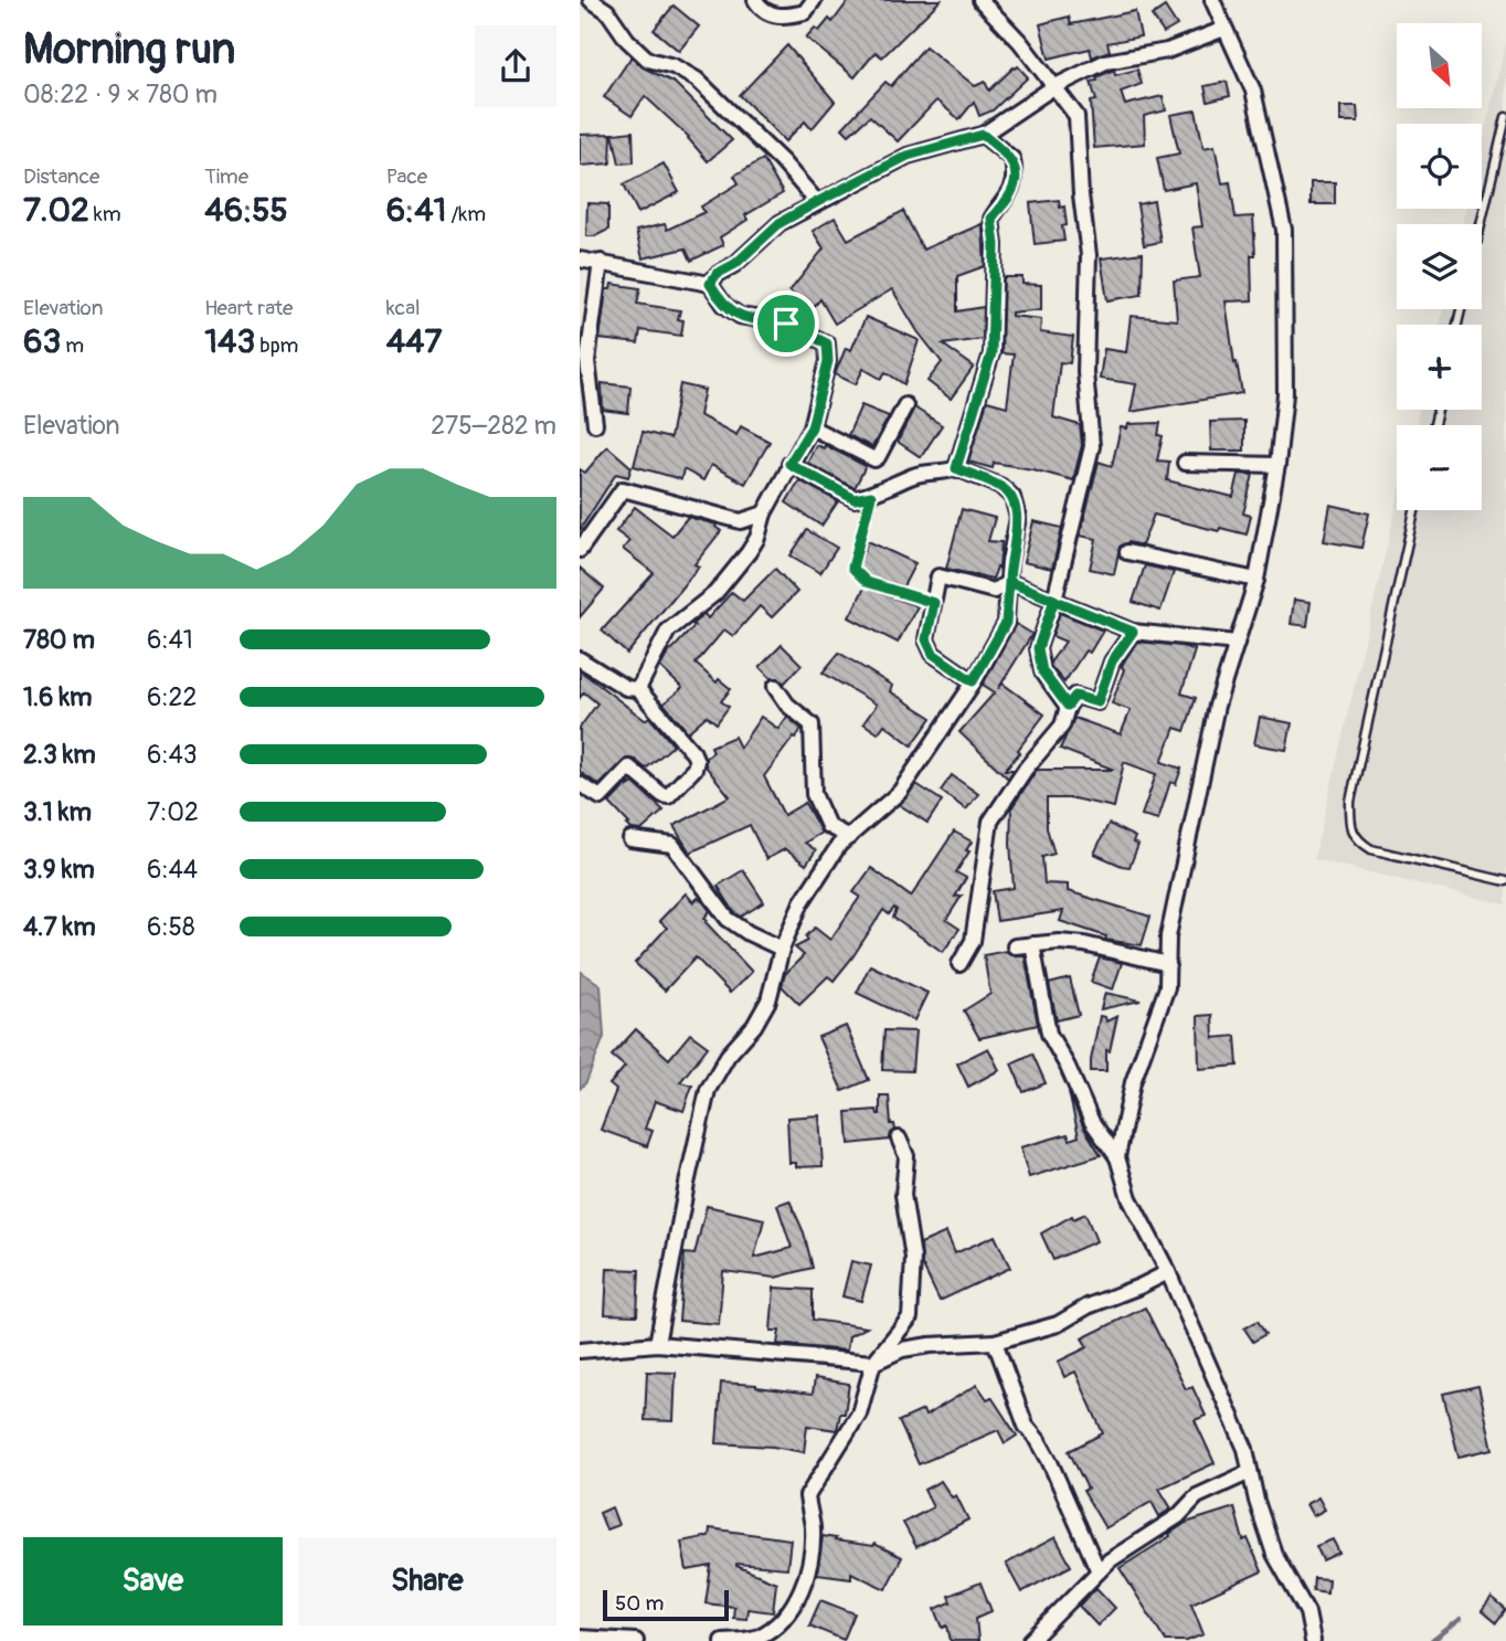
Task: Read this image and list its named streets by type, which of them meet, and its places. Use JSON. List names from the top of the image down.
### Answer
{
  "scale_bar": "50 m",
  "north": "bottom right",
  "page": {
    "heading": ["Morning run", "08:22 · 9 × 780 m"],
    "map_buttons": ["+", "−"],
    "stats": [
      ["Distance", "7.02 km"],
      ["Time", "46:55"],
      ["Pace", "6:41 /km"],
      ["Elevation", "63 m"],
      ["Heart rate", "143 bpm"],
      ["kcal", "447"]
    ],
    "chart": ["Elevation", "275–282 m"],
    "list": [
      {
        "name": "780 m",
        "note": "6:41"
      },
      {
        "name": "1.6 km",
        "note": "6:22"
      },
      {
        "name": "2.3 km",
        "note": "6:43"
      },
      {
        "name": "3.1 km",
        "note": "7:02"
      },
      {
        "name": "3.9 km",
        "note": "6:44"
      },
      {
        "name": "4.7 km",
        "note": "6:58"
      }
    ],
    "buttons": ["Save", "Share"],
    "scale": "50 m"
  }
}
